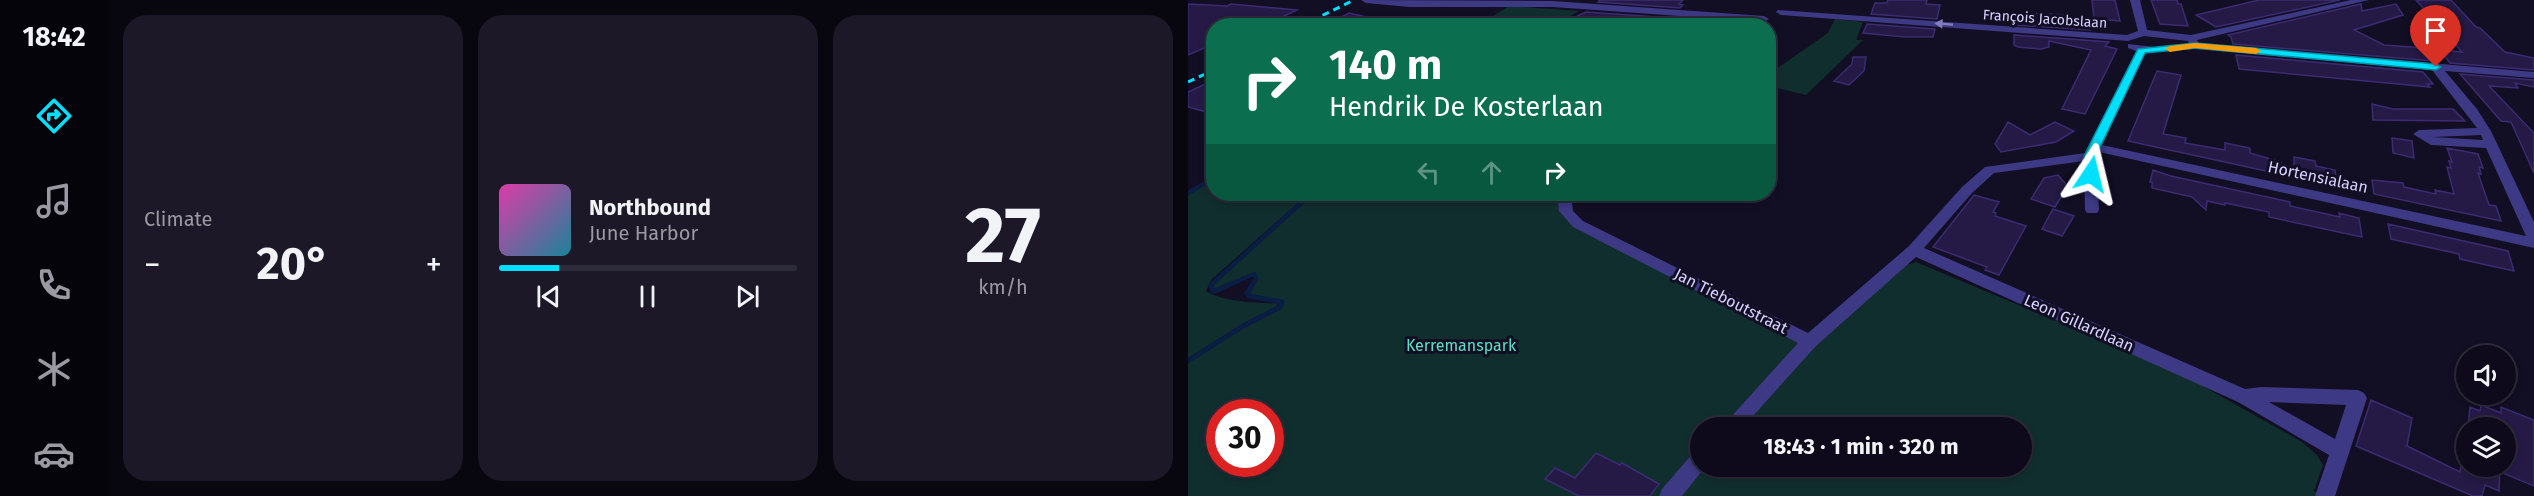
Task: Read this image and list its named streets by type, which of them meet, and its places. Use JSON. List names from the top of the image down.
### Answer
{
  "streets": {
    "street": [
      "François Jacobslaan",
      "Hortensialaan",
      "Jan Tieboutstraat",
      "Leon Gillardlaan"
    ]
  },
  "one_way": ["François Jacobslaan"],
  "parks": ["Kerremanspark"],
  "page": {
    "tabs": "18:42",
    "tile": [
      "Climate",
      ["27", "km/h"]
    ],
    "turn": ["140 m", "Hendrik De Kosterlaan"],
    "song": ["Northbound", "June Harbor"],
    "heat": ["−", "20°", "+"],
    "limit": "30",
    "trip": "18:43 · 1 min · 320 m"
  }
}
